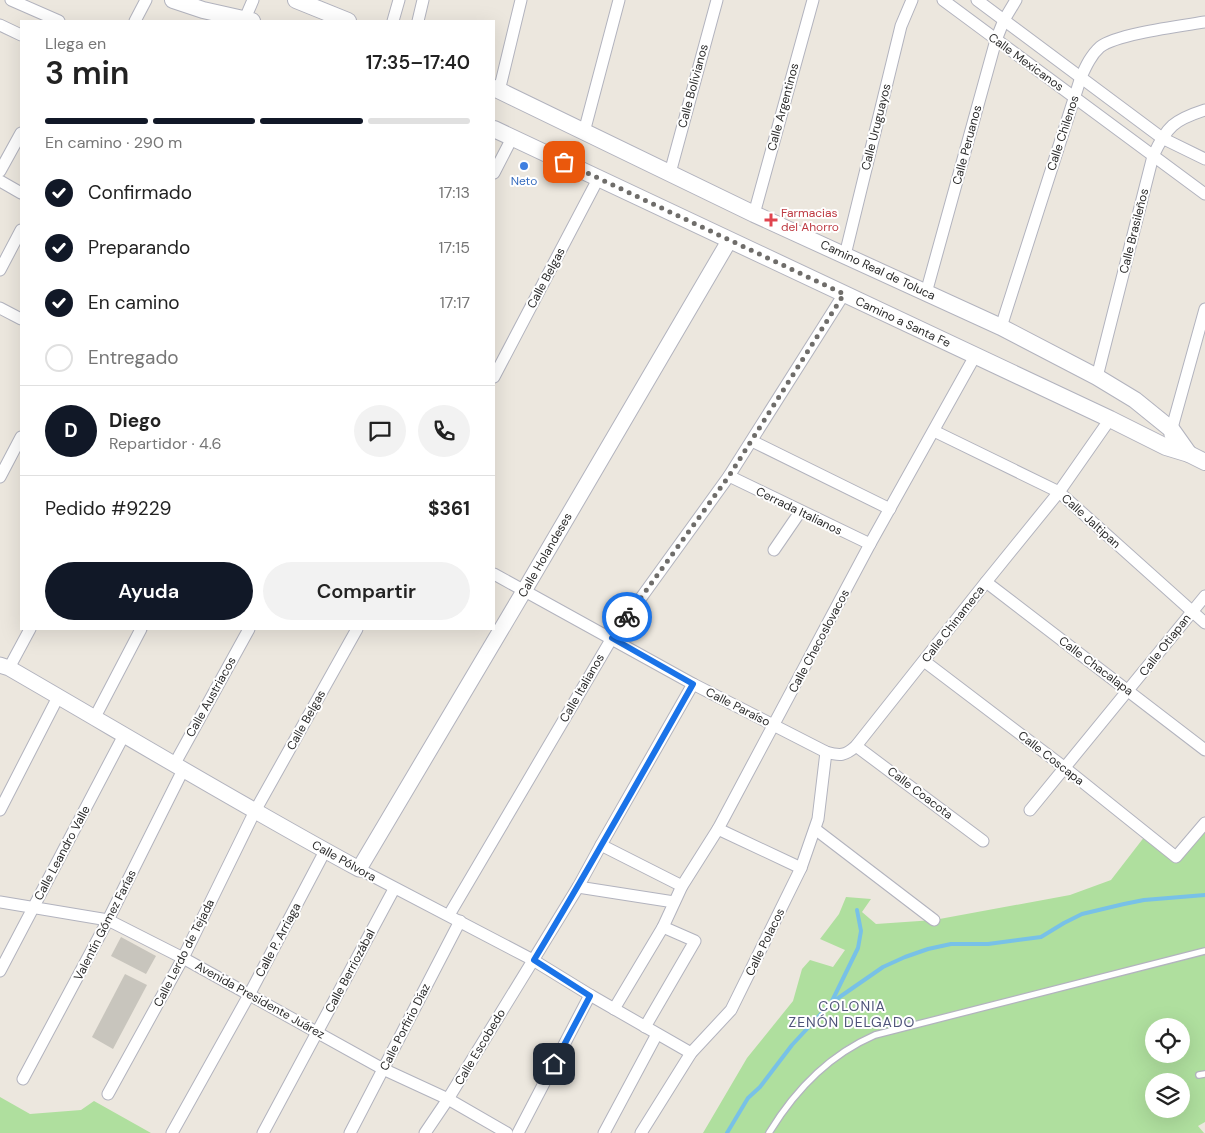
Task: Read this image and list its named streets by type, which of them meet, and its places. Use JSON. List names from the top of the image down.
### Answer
{
  "streets": {
    "main road": ["Camino Real de Toluca", "Camino a Santa Fe"],
    "street": [
      "Calle Mexicanos",
      "Calle Bolivianos",
      "Calle Argentinos",
      "Calle Uruguayos",
      "Calle Chilenos",
      "Calle Peruanos",
      "Calle Brasileños",
      "Calle Belgas",
      "Cerrada Italianos",
      "Calle Jaltipan",
      "Calle Holandeses",
      "Calle Chinameca",
      "Calle Checoslovacos",
      "Calle Otiapan",
      "Calle Chacalapa",
      "Calle Italianos",
      "Calle Austriacos",
      "Calle Paraíso",
      "Calle Coscapa",
      "Calle Coacota",
      "Calle Leandro Valle",
      "Calle Pólvora",
      "Valentín Gómez Farías",
      "Calle P. Arriaga",
      "Calle Polacos",
      "Calle Lerdo de Tejada",
      "Calle Berriozábal",
      "Avenida Presidente Juárez",
      "Calle Porfirio Díaz",
      "Calle Escobedo"
    ]
  },
  "crossings": [
    ["Calle Mexicanos", "Calle Chilenos"],
    ["Calle Mexicanos", "Calle Peruanos"],
    ["Calle Mexicanos", "Calle Brasileños"],
    ["Calle Bolivianos", "Camino Real de Toluca"],
    ["Calle Argentinos", "Camino Real de Toluca"],
    ["Calle Uruguayos", "Camino Real de Toluca"],
    ["Calle Chilenos", "Camino Real de Toluca"],
    ["Calle Peruanos", "Camino Real de Toluca"],
    ["Calle Brasileños", "Camino Real de Toluca"],
    ["Camino Real de Toluca", "Camino a Santa Fe"],
    ["Calle Belgas", "Camino a Santa Fe"],
    ["Calle Belgas", "Calle Pólvora"],
    ["Calle Belgas", "Calle Lerdo de Tejada"],
    ["Camino a Santa Fe", "Calle Holandeses"],
    ["Camino a Santa Fe", "Calle Chinameca"],
    ["Camino a Santa Fe", "Calle Checoslovacos"],
    ["Camino a Santa Fe", "Calle Italianos"],
    ["Cerrada Italianos", "Calle Checoslovacos"],
    ["Cerrada Italianos", "Calle Italianos"],
    ["Calle Jaltipan", "Calle Chinameca"],
    ["Calle Jaltipan", "Calle Checoslovacos"],
    ["Calle Jaltipan", "Calle Otiapan"],
    ["Calle Holandeses", "Calle Paraíso"],
    ["Calle Holandeses", "Calle Pólvora"],
    ["Calle Chinameca", "Calle Chacalapa"],
    ["Calle Chinameca", "Calle Paraíso"],
    ["Calle Chinameca", "Calle Coscapa"],
    ["Calle Chinameca", "Calle Coacota"],
    ["Calle Checoslovacos", "Calle Paraíso"],
    ["Calle Checoslovacos", "Calle Pólvora"],
    ["Calle Otiapan", "Calle Chacalapa"],
    ["Calle Otiapan", "Calle Coscapa"],
    ["Calle Italianos", "Calle Paraíso"],
    ["Calle Italianos", "Calle Pólvora"],
    ["Calle Austriacos", "Calle Pólvora"],
    ["Calle Austriacos", "Valentín Gómez Farías"],
    ["Calle Paraíso", "Calle Escobedo"],
    ["Calle Leandro Valle", "Calle Pólvora"],
    ["Calle Leandro Valle", "Avenida Presidente Juárez"],
    ["Calle Pólvora", "Valentín Gómez Farías"],
    ["Calle Pólvora", "Calle P. Arriaga"],
    ["Calle Pólvora", "Calle Polacos"],
    ["Calle Pólvora", "Calle Lerdo de Tejada"],
    ["Calle Pólvora", "Calle Berriozábal"],
    ["Calle Pólvora", "Calle Porfirio Díaz"],
    ["Calle Pólvora", "Calle Escobedo"],
    ["Valentín Gómez Farías", "Avenida Presidente Juárez"],
    ["Calle P. Arriaga", "Avenida Presidente Juárez"],
    ["Calle Lerdo de Tejada", "Avenida Presidente Juárez"],
    ["Calle Berriozábal", "Avenida Presidente Juárez"],
    ["Avenida Presidente Juárez", "Calle Porfirio Díaz"],
    ["Avenida Presidente Juárez", "Calle Escobedo"]
  ],
  "districts": ["COLONIA ZENÓN DELGADO"],
  "places": {
    "other": ["Neto"],
    "health": ["Farmacias del Ahorro"]
  },
  "page": {
    "heading": ["3 min", "Llega en", "17:35–17:40"],
    "panel": [
      "Diego",
      "Repartidor · 4.6",
      "Pedido #9229",
      "$361"
    ],
    "bar": "En camino · 290 m",
    "list": [
      ["Confirmado", "17:13"],
      ["Preparando", "17:15"],
      ["En camino", "17:17"],
      "Entregado"
    ],
    "round": "D",
    "buttons": ["Ayuda", "Compartir"]
  }
}
